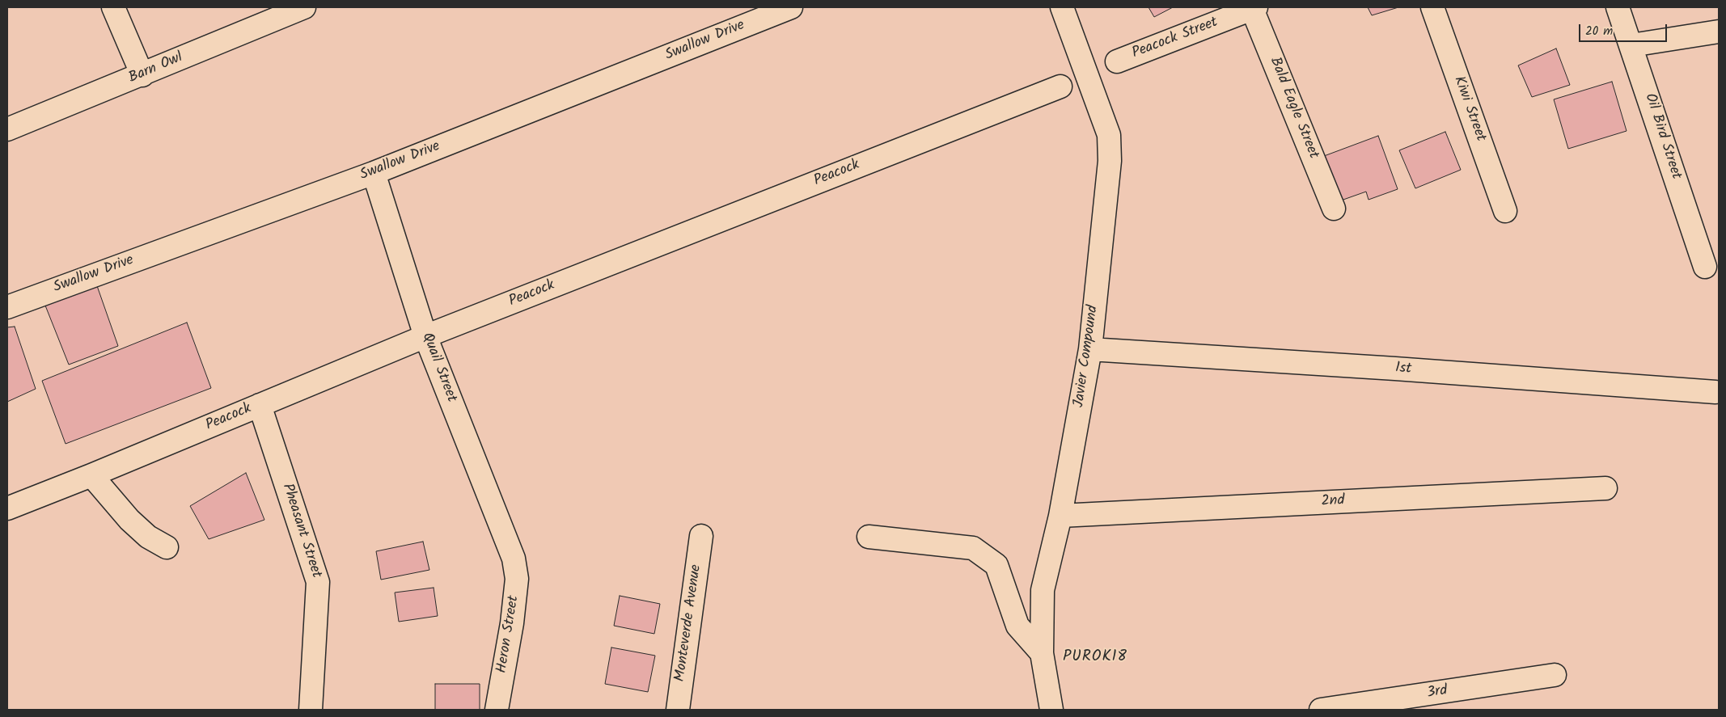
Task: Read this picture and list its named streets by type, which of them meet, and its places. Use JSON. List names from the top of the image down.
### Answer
{
  "streets": {
    "street": [
      "Peacock Street",
      "Swallow Drive",
      "Barn Owl",
      "Bald Eagle Street",
      "Kiwi Street",
      "Oil Bird Street",
      "Peacock",
      "Javier Compound",
      "Quail Street",
      "1st",
      "2nd",
      "Pheasant Street",
      "Monteverde Avenue",
      "Heron Street",
      "3rd"
    ]
  },
  "crossings": [
    ["Peacock Street", "Bald Eagle Street"],
    ["Swallow Drive", "Quail Street"],
    ["Peacock", "Quail Street"],
    ["Peacock", "Pheasant Street"],
    ["Javier Compound", "1st"],
    ["Javier Compound", "2nd"],
    ["Quail Street", "Heron Street"]
  ],
  "districts": ["PUROK18"],
  "scale_bar": "20 m"
}
